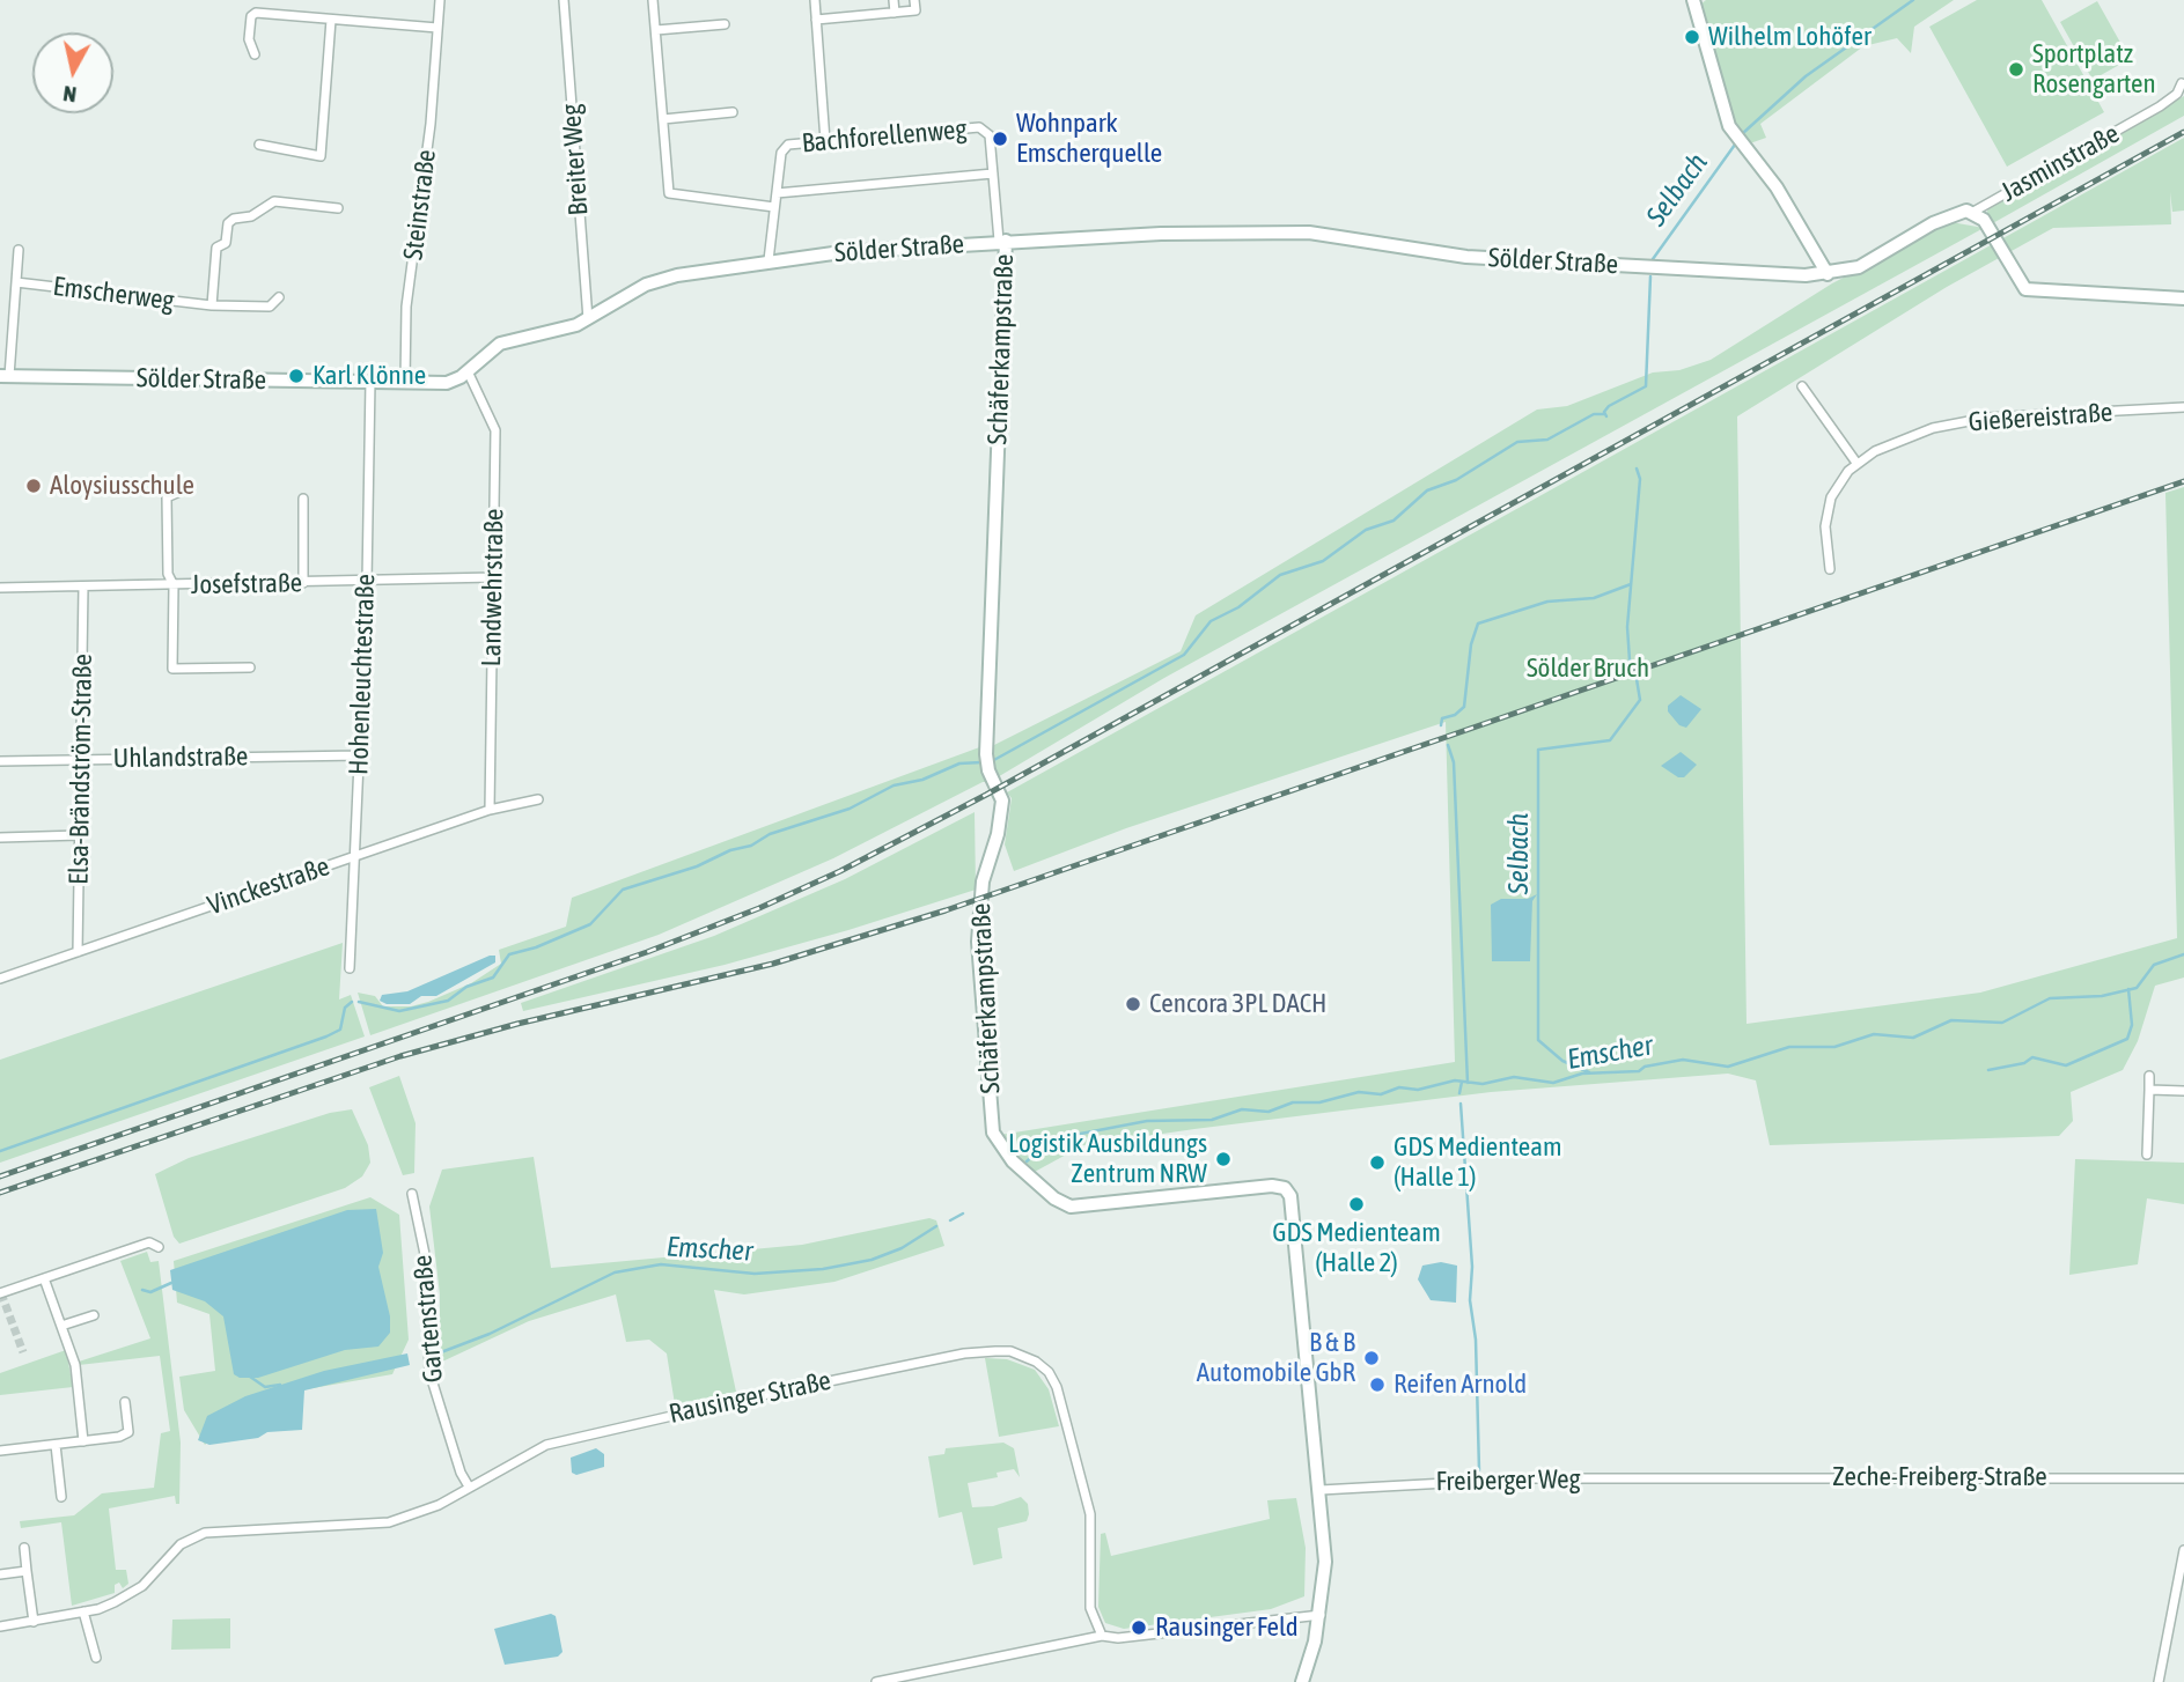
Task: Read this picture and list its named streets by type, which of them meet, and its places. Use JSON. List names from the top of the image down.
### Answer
{
  "streets": {
    "street": [
      "Bachforellenweg",
      "Breiter Weg",
      "Jasminstraße",
      "Steinstraße",
      "Sölder Straße",
      "Emscherweg",
      "Schäferkampstraße",
      "Gießereistraße",
      "Josefstraße",
      "Landwehrstraße",
      "Hohenleuchtestraße",
      "Uhlandstraße",
      "Elsa-Brändström-Straße",
      "Vinckestraße",
      "Gartenstraße",
      "Rausinger Straße",
      "Zeche-Freiberg-Straße",
      "Freiberger Weg"
    ]
  },
  "crossings": [
    ["Bachforellenweg", "Sölder Straße"],
    ["Bachforellenweg", "Schäferkampstraße"],
    ["Breiter Weg", "Sölder Straße"],
    ["Jasminstraße", "Sölder Straße"],
    ["Steinstraße", "Sölder Straße"],
    ["Sölder Straße", "Emscherweg"],
    ["Sölder Straße", "Schäferkampstraße"],
    ["Sölder Straße", "Landwehrstraße"],
    ["Sölder Straße", "Hohenleuchtestraße"],
    ["Schäferkampstraße", "Freiberger Weg"],
    ["Josefstraße", "Landwehrstraße"],
    ["Josefstraße", "Hohenleuchtestraße"],
    ["Josefstraße", "Elsa-Brändström-Straße"],
    ["Landwehrstraße", "Vinckestraße"],
    ["Hohenleuchtestraße", "Uhlandstraße"],
    ["Hohenleuchtestraße", "Vinckestraße"],
    ["Uhlandstraße", "Elsa-Brändström-Straße"],
    ["Elsa-Brändström-Straße", "Vinckestraße"],
    ["Gartenstraße", "Rausinger Straße"],
    ["Zeche-Freiberg-Straße", "Freiberger Weg"]
  ],
  "water": ["Selbach", "Emscher"],
  "parks": ["Sölder Bruch"],
  "places": [
    "Wilhelm Lohöfer",
    "Sportplatz Rosengarten",
    "Wohnpark Emscherquelle",
    "Karl Klönne",
    "Aloysiusschule",
    "Cencora 3PL DACH",
    "Logistik Ausbildungs Zentrum NRW",
    "GDS Medienteam (Halle 1)",
    "GDS Medienteam (Halle 2)",
    "B & B Automobile GbR",
    "Reifen Arnold",
    "Rausinger Feld"
  ],
  "north": "bottom"
}
